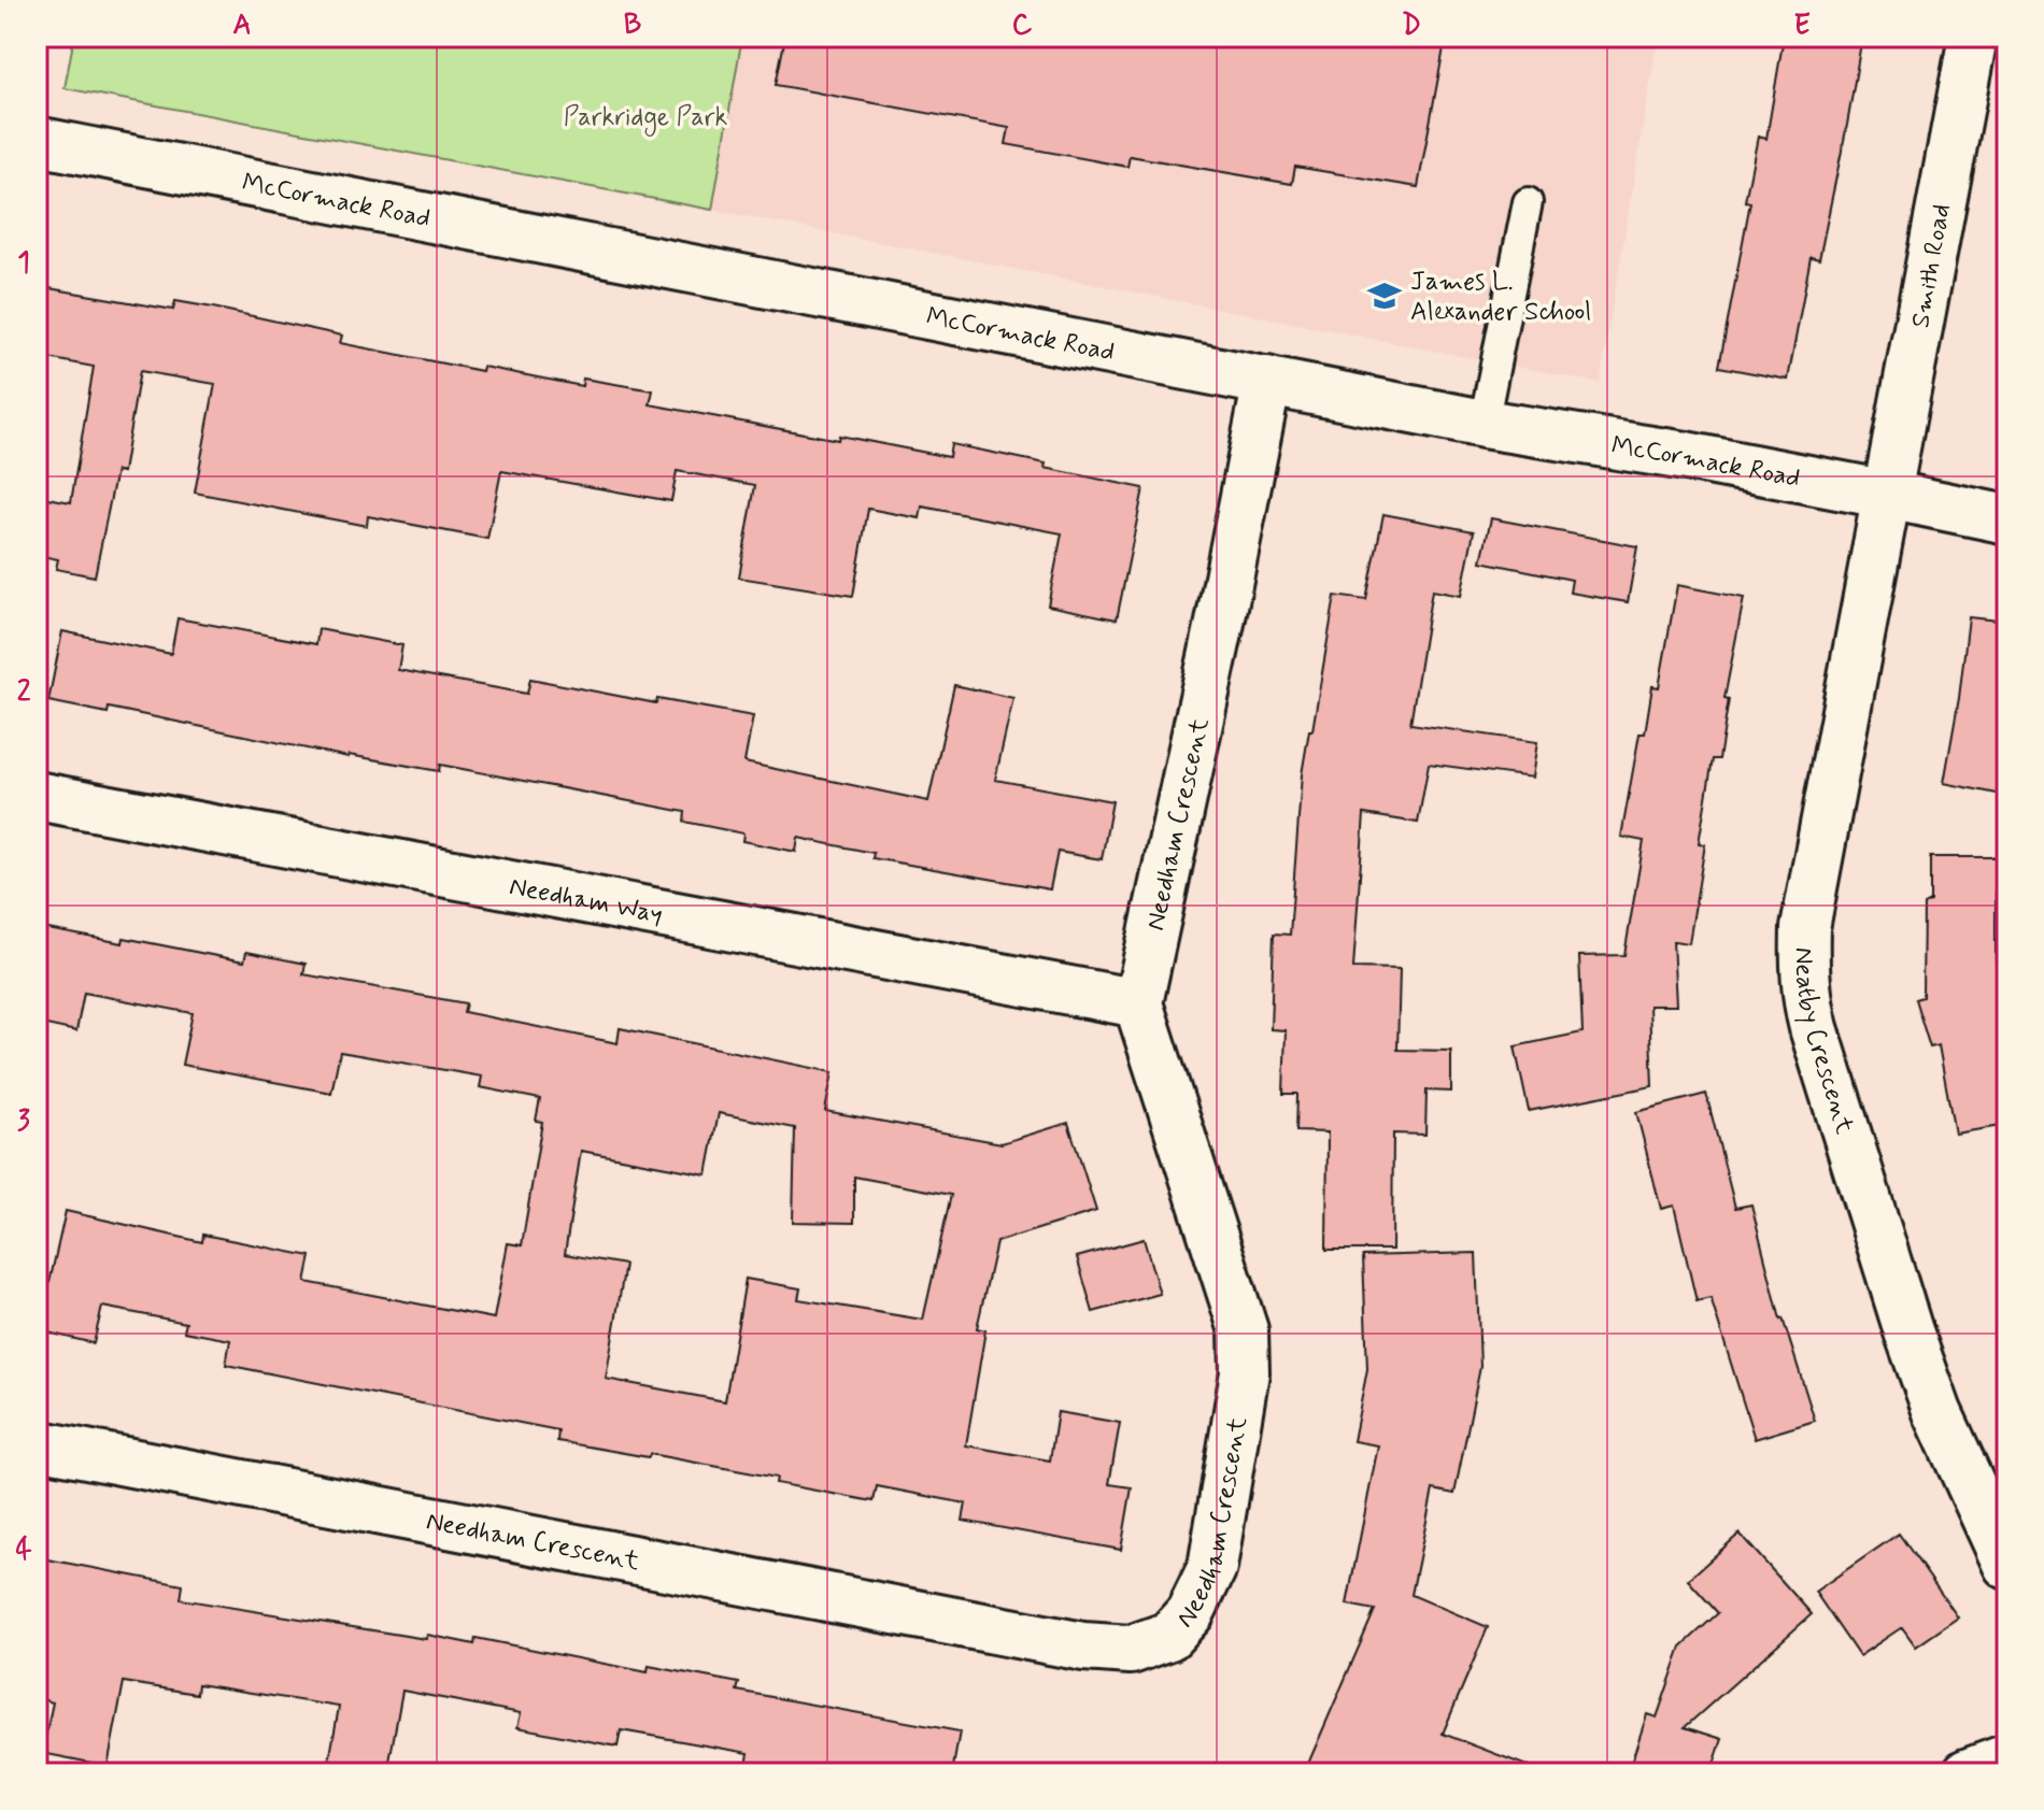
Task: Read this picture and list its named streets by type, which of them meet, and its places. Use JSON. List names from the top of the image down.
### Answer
{
  "streets": {
    "street": [
      "McCormack Road",
      "Smith Road",
      "Needham Crescent",
      "Needham Way",
      "Neatby Crescent"
    ]
  },
  "crossings": [
    ["McCormack Road", "Smith Road"],
    ["McCormack Road", "Needham Crescent"],
    ["McCormack Road", "Neatby Crescent"],
    ["Smith Road", "Neatby Crescent"],
    ["Needham Crescent", "Needham Way"]
  ],
  "parks": ["Parkridge Park"],
  "places": {
    "school or university": ["James L. Alexander School"]
  },
  "grid": {
    "columns": [
      "A",
      "B",
      "C",
      "D",
      "E"
    ],
    "rows": [
      "1",
      "2",
      "3",
      "4"
    ]
  }
}
